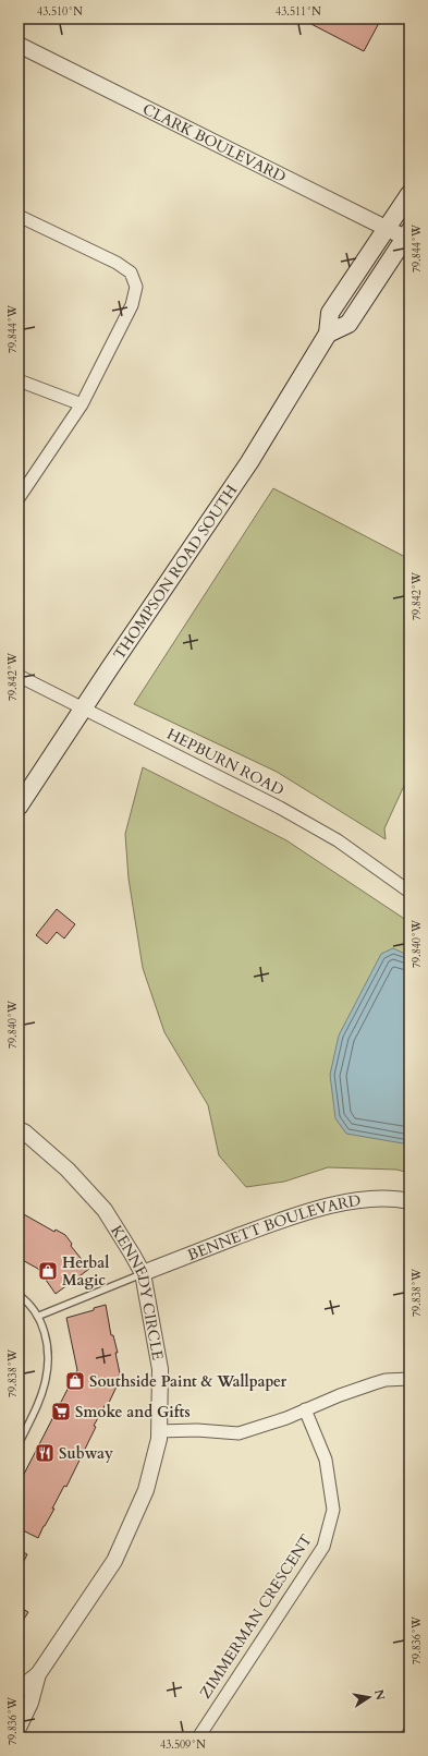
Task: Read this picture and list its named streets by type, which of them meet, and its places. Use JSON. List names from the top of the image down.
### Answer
{
  "streets": {
    "main road": ["THOMPSON ROAD SOUTH"],
    "street": [
      "CLARK BOULEVARD",
      "HEPBURN ROAD",
      "BENNETT BOULEVARD",
      "KENNEDY CIRCLE",
      "ZIMMERMAN CRESCENT"
    ]
  },
  "crossings": [
    ["CLARK BOULEVARD", "THOMPSON ROAD SOUTH"],
    ["THOMPSON ROAD SOUTH", "HEPBURN ROAD"],
    ["BENNETT BOULEVARD", "KENNEDY CIRCLE"]
  ],
  "places": {
    "shop": ["Herbal Magic", "Southside Paint & Wallpaper"],
    "supermarket": ["Smoke and Gifts"],
    "restaurant": ["Subway"]
  },
  "north": "right",
  "coordinates": [
    "43.510°N",
    "43.511°N",
    "79.844°W",
    "79.842°W",
    "79.840°W",
    "79.838°W",
    "79.836°W",
    "43.509°N"
  ]
}
